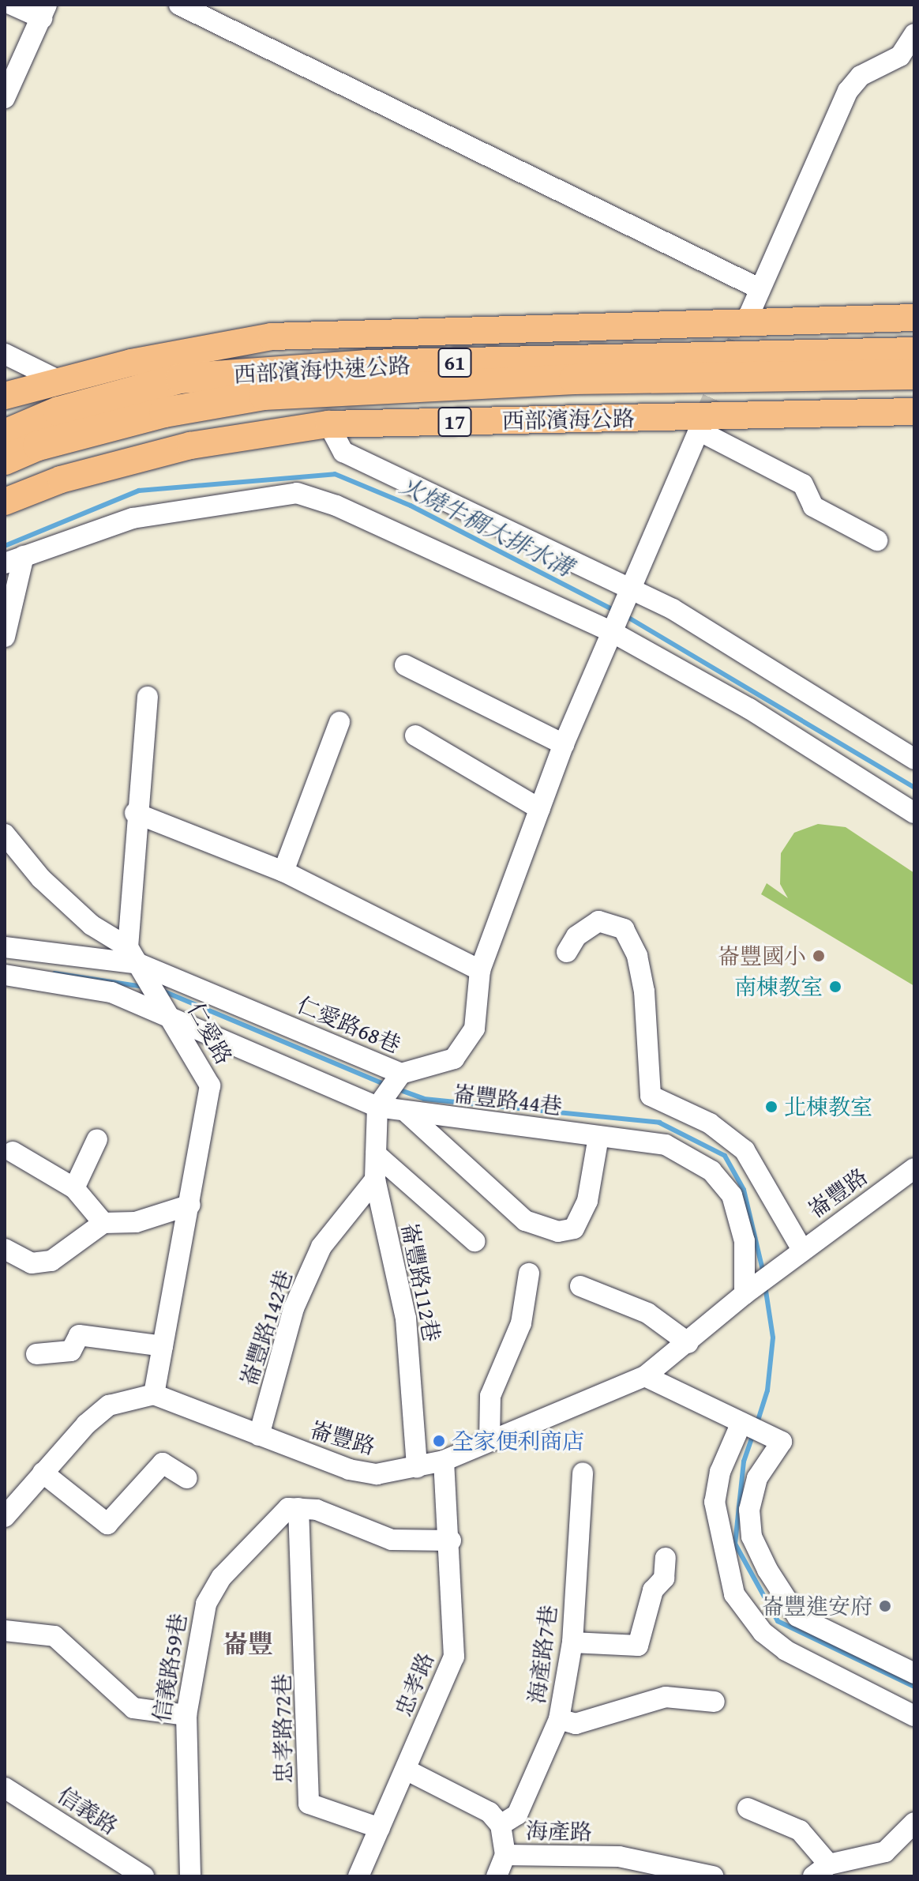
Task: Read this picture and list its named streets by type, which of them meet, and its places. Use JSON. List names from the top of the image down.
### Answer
{
  "streets": {
    "highway": ["61", "西部濱海快速公路"],
    "main road": ["西部濱海公路", "17"],
    "street": [
      "仁愛路68巷",
      "仁愛路",
      "崙豐路44巷",
      "崙豐路",
      "崙豐路112巷",
      "崙豐路142巷",
      "海產路7巷",
      "信義路59巷",
      "忠孝路",
      "忠孝路72巷",
      "信義路",
      "海產路"
    ]
  },
  "crossings": [
    ["西部濱海公路", "仁愛路68巷"],
    ["仁愛路68巷", "仁愛路"],
    ["仁愛路", "崙豐路44巷"],
    ["仁愛路", "崙豐路"],
    ["崙豐路44巷", "崙豐路"],
    ["崙豐路44巷", "崙豐路112巷"],
    ["崙豐路", "崙豐路112巷"],
    ["崙豐路", "崙豐路142巷"],
    ["崙豐路", "忠孝路"],
    ["崙豐路112巷", "崙豐路142巷"],
    ["海產路7巷", "海產路"],
    ["信義路59巷", "忠孝路72巷"],
    ["忠孝路", "忠孝路72巷"],
    ["忠孝路", "海產路"]
  ],
  "districts": ["崙豐"],
  "water": ["火燒牛稠大排水溝"],
  "places": [
    "崙豐國小",
    "南棟教室",
    "北棟教室",
    "全家便利商店",
    "崙豐進安府"
  ]
}
